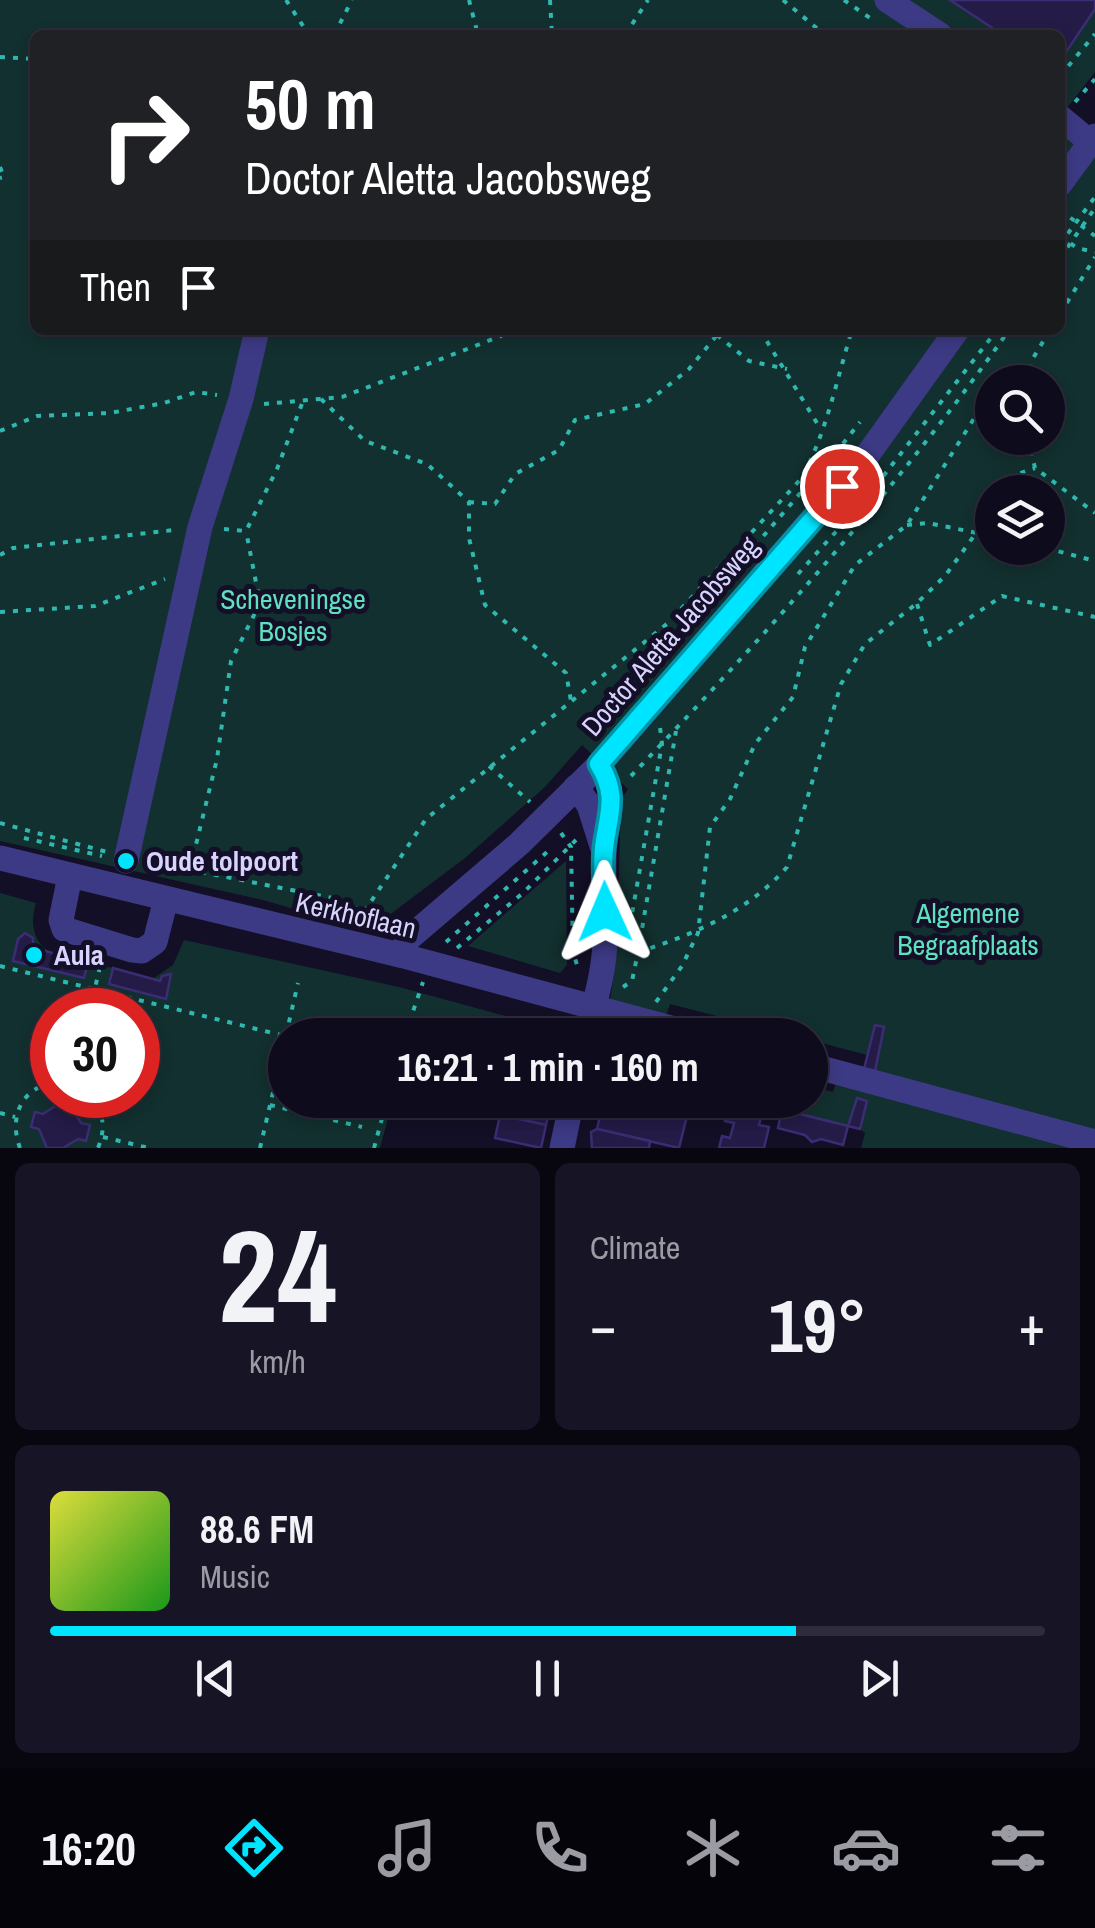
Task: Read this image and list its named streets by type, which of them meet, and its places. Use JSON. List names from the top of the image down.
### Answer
{
  "streets": {
    "street": ["Doctor Aletta Jacobsweg", "Kerkhoflaan"]
  },
  "crossings": [
    ["Doctor Aletta Jacobsweg", "Kerkhoflaan"]
  ],
  "parks": ["Scheveningse Bosjes", "Algemene Begraafplaats"],
  "places": ["Oude tolpoort", "Aula"],
  "page": {
    "turn": ["50 m", "Doctor Aletta Jacobsweg"],
    "then": "Then",
    "limit": "30",
    "trip": "16:21 · 1 min · 160 m",
    "tile": [
      ["24", "km/h"],
      "Climate"
    ],
    "heat": ["−", "19°", "+"],
    "song": ["88.6 FM", "Music"],
    "tabs": "16:20"
  }
}
